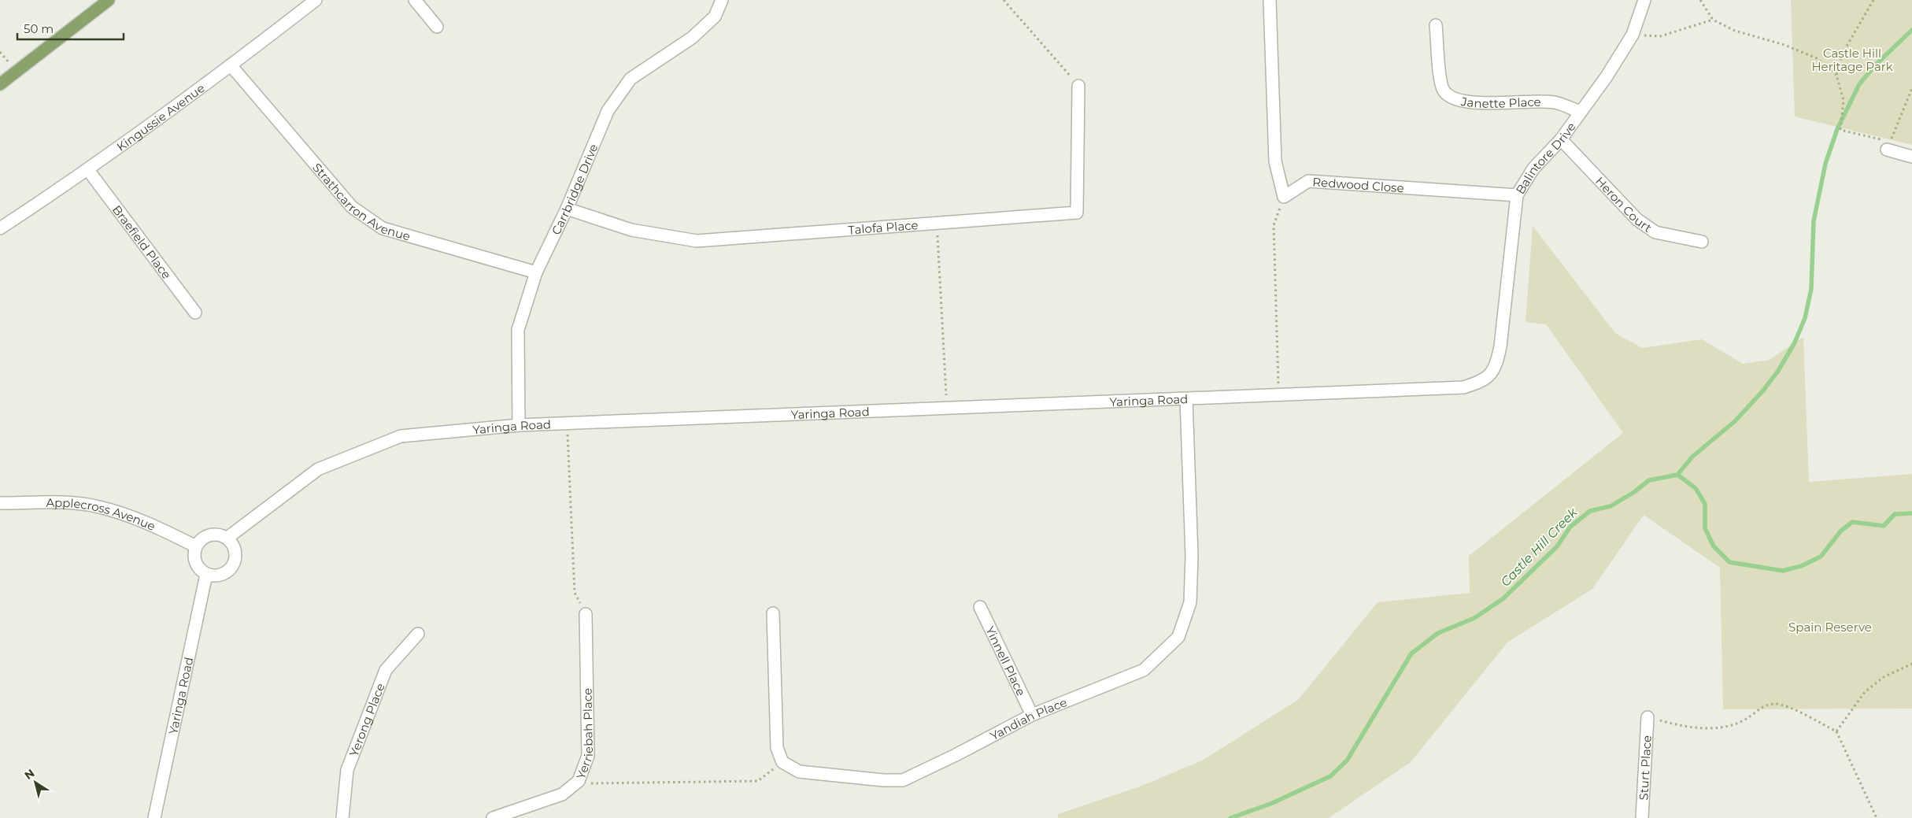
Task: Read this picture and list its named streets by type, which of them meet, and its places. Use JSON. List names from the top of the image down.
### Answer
{
  "streets": {
    "street": [
      "Janette Place",
      "Kingussie Avenue",
      "Balintore Drive",
      "Redwood Close",
      "Carrbridge Drive",
      "Strathcarron Avenue",
      "Heron Court",
      "Talofa Place",
      "Braefield Place",
      "Yaringa Road",
      "Applecross Avenue",
      "Yinnell Place",
      "Yandiah Place",
      "Yerong Place",
      "Yerriebah Place",
      "Sturt Place"
    ]
  },
  "crossings": [
    ["Janette Place", "Balintore Drive"],
    ["Kingussie Avenue", "Strathcarron Avenue"],
    ["Kingussie Avenue", "Braefield Place"],
    ["Balintore Drive", "Redwood Close"],
    ["Balintore Drive", "Heron Court"],
    ["Balintore Drive", "Yaringa Road"],
    ["Carrbridge Drive", "Strathcarron Avenue"],
    ["Carrbridge Drive", "Talofa Place"],
    ["Carrbridge Drive", "Yaringa Road"],
    ["Yaringa Road", "Applecross Avenue"],
    ["Yaringa Road", "Yandiah Place"],
    ["Yinnell Place", "Yandiah Place"]
  ],
  "water": ["Castle Hill Creek"],
  "parks": ["Castle Hill Heritage Park", "Spain Reserve"],
  "scale_bar": "50 m",
  "north": "top left"
}
